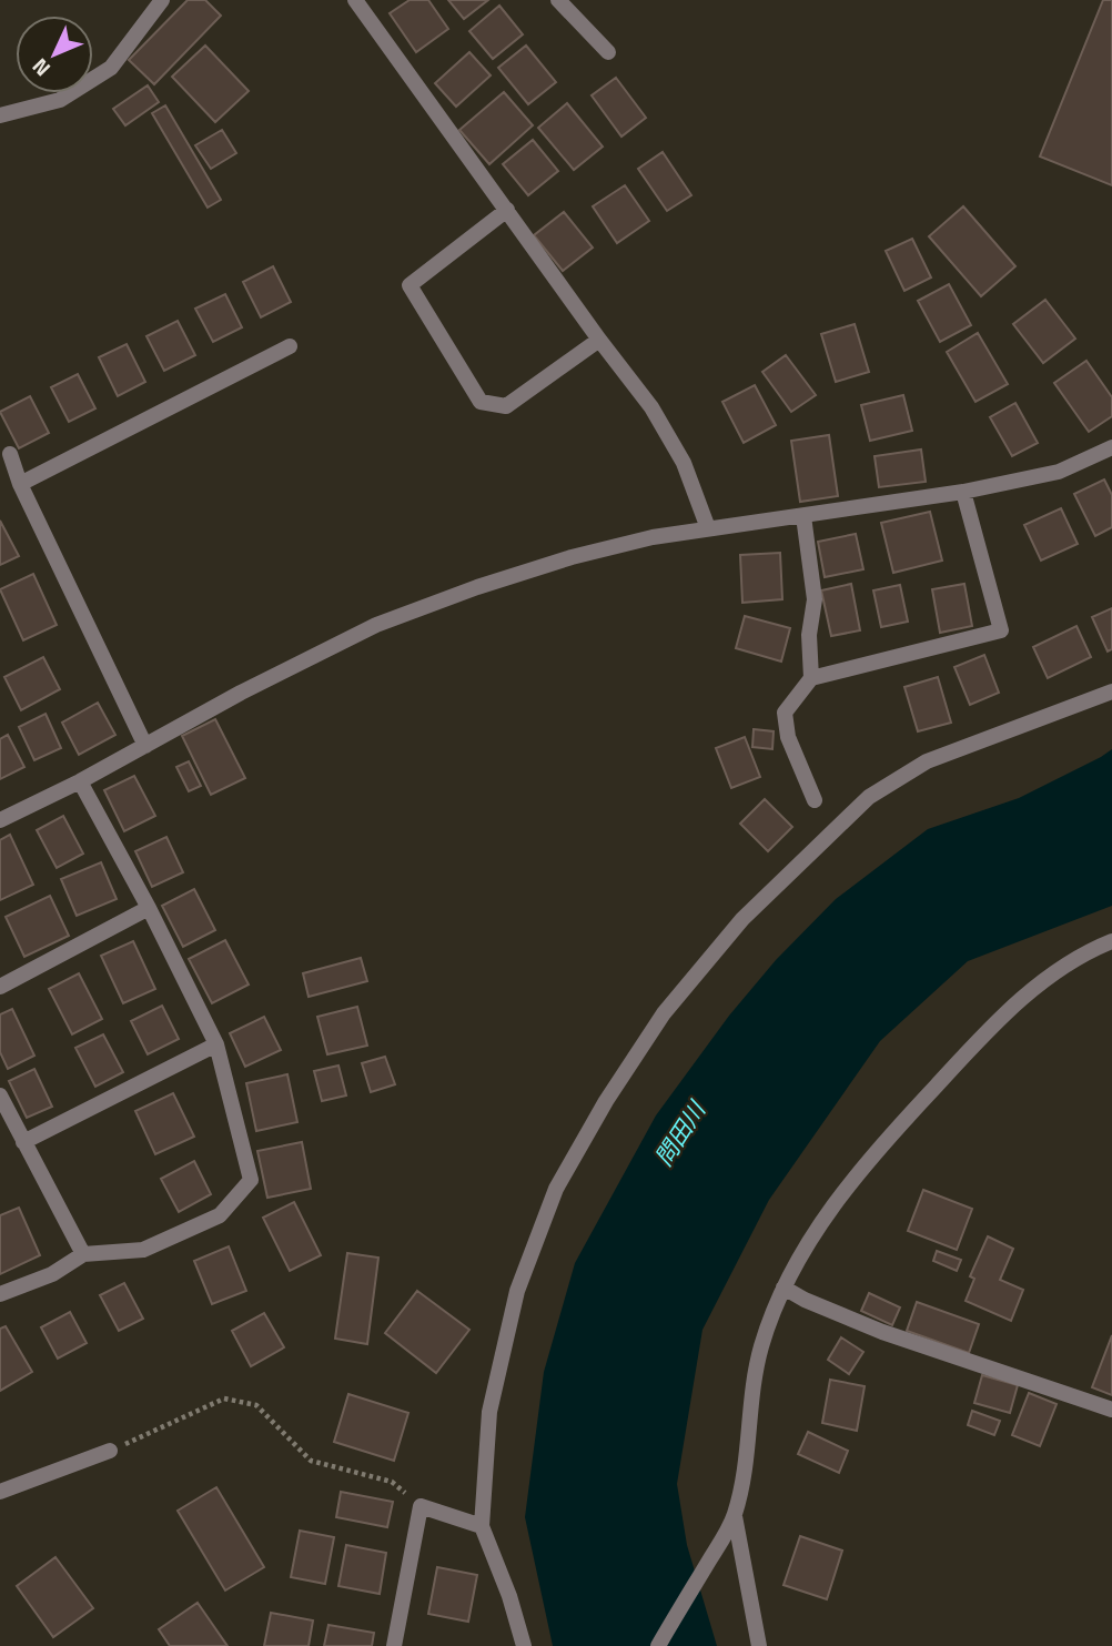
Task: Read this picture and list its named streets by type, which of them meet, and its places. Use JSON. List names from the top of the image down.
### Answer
{
  "water": ["問田川"],
  "north": "bottom left"
}
